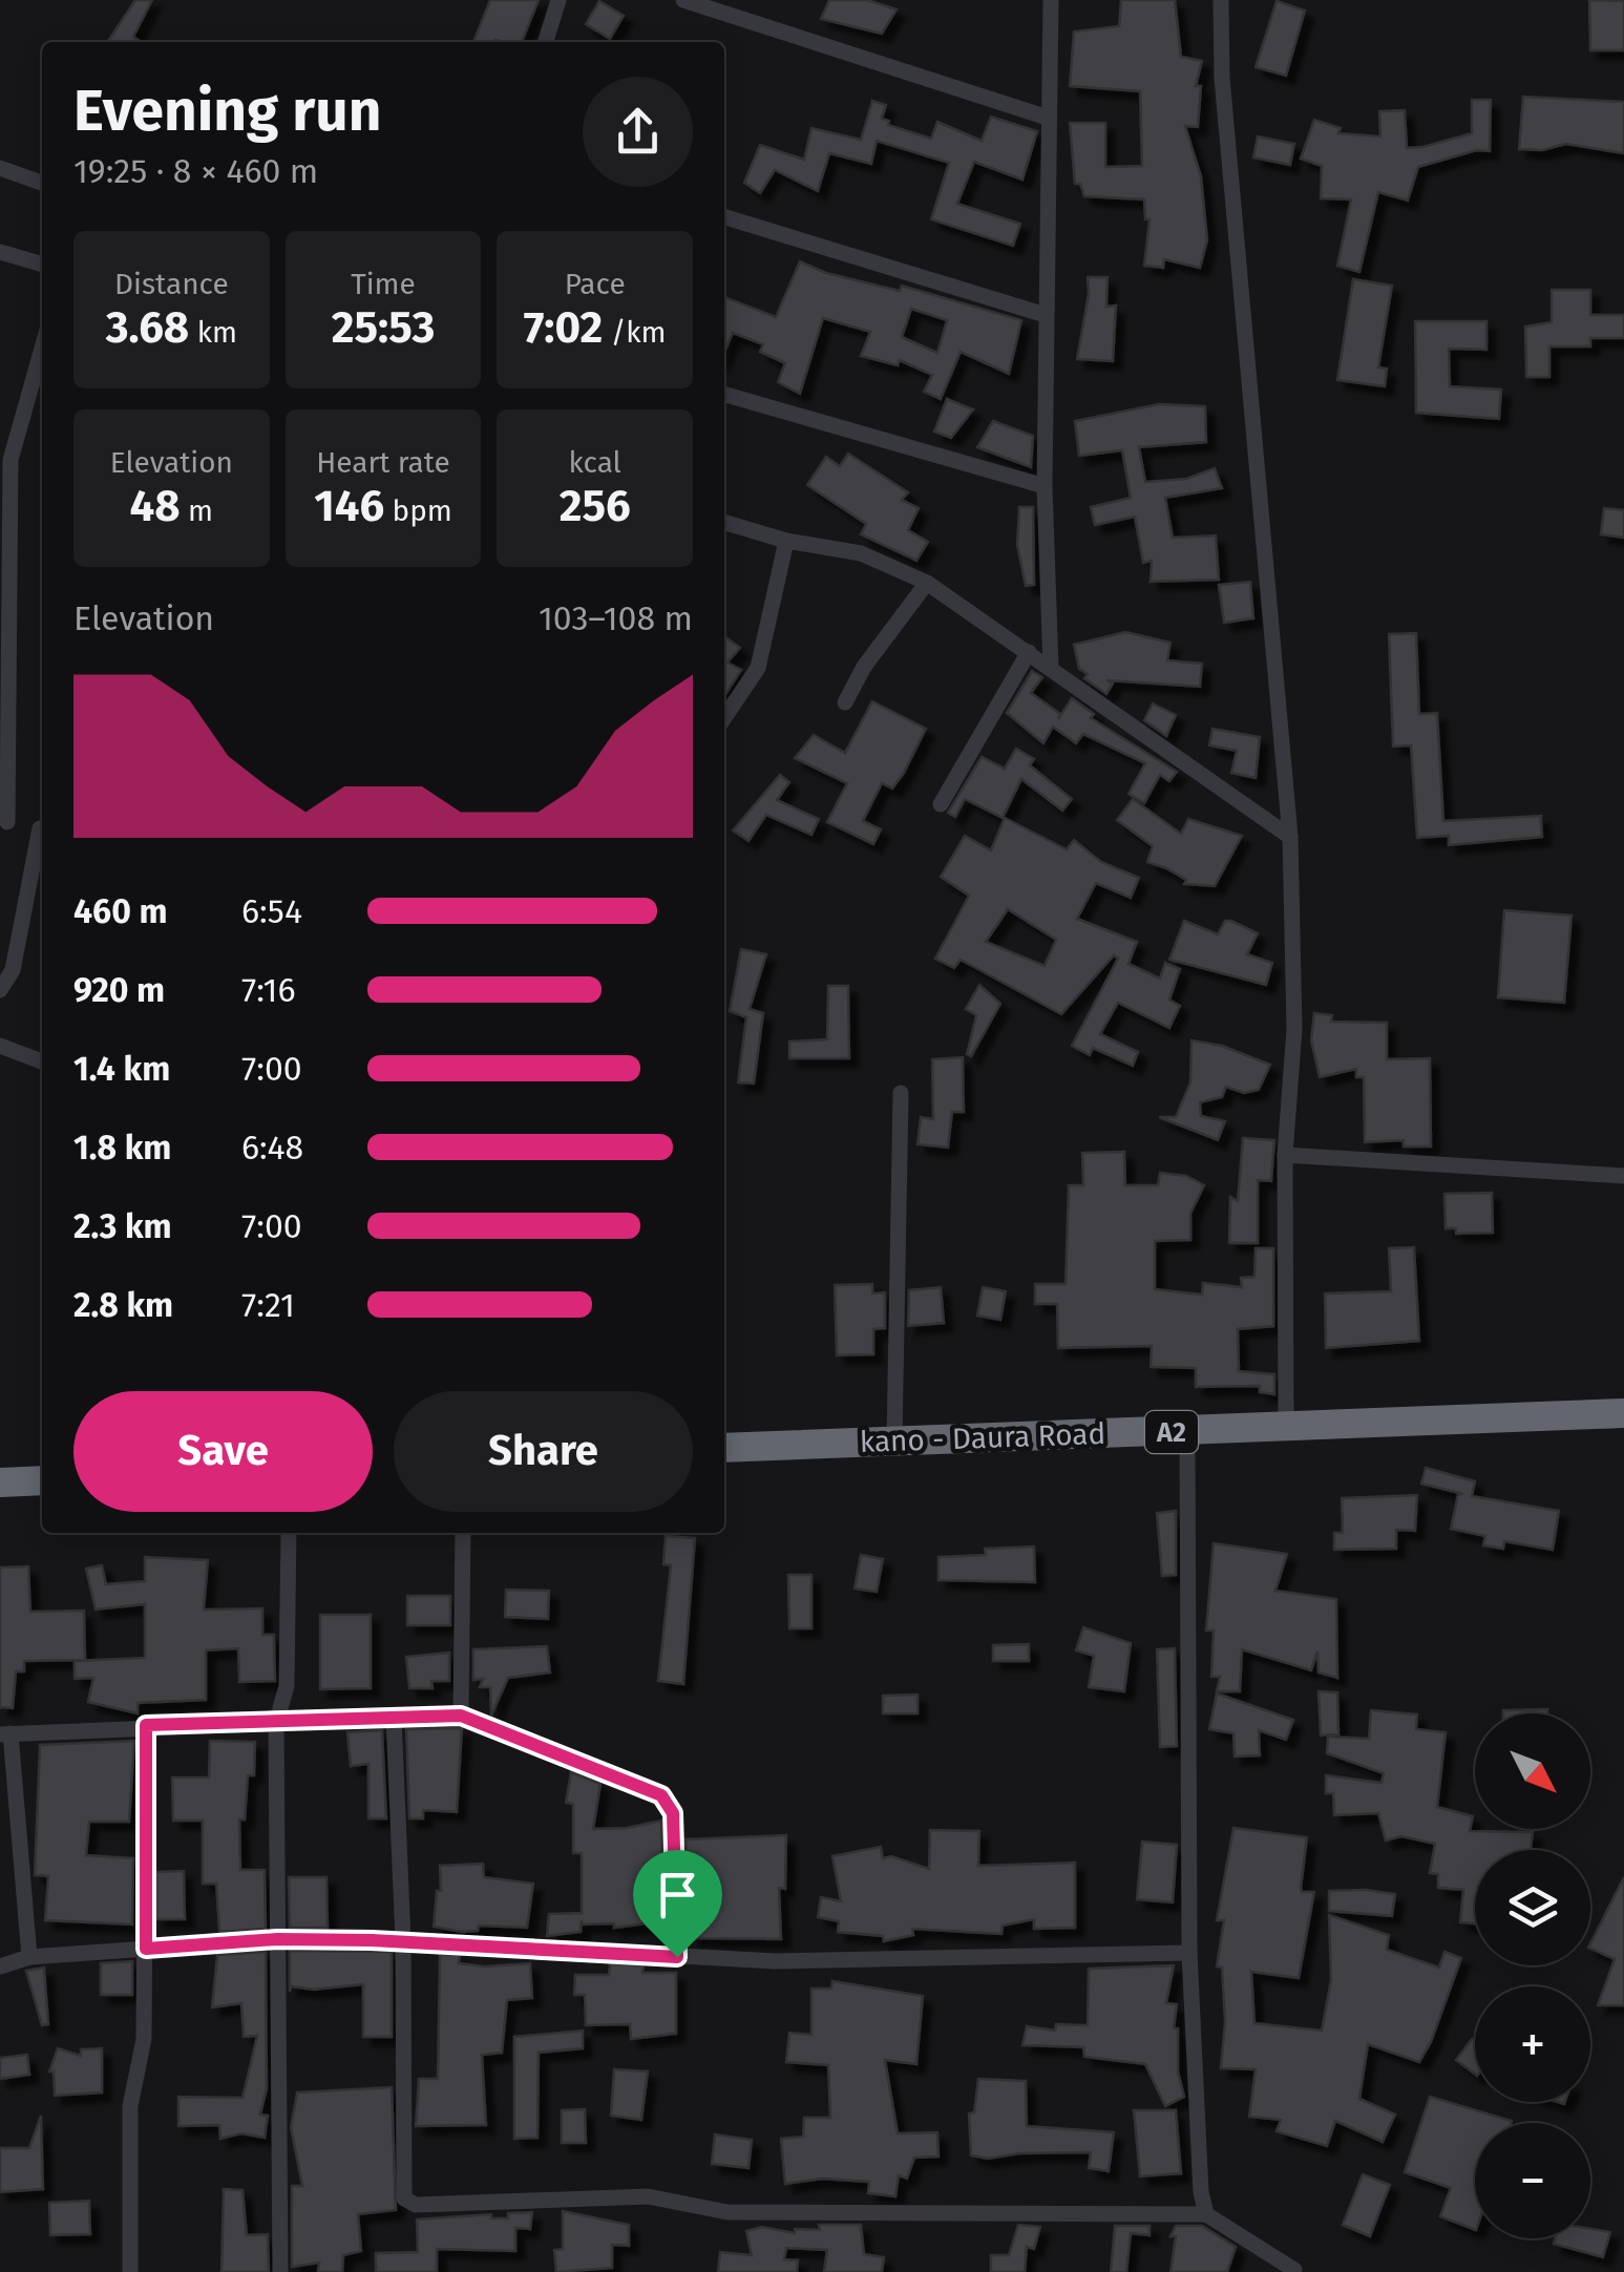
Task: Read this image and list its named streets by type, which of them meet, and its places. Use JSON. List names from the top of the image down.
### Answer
{
  "streets": {
    "highway": ["A2", "kano - Daura Road"]
  },
  "north": "bottom right",
  "page": {
    "heading": ["Evening run", "19:25 · 8 × 460 m"],
    "stats": [
      ["Distance", "3.68 km"],
      ["Time", "25:53"],
      ["Pace", "7:02 /km"],
      ["Elevation", "48 m"],
      ["Heart rate", "146 bpm"],
      ["kcal", "256"]
    ],
    "chart": ["Elevation", "103–108 m"],
    "list": [
      {
        "name": "460 m",
        "note": "6:54"
      },
      {
        "name": "920 m",
        "note": "7:16"
      },
      {
        "name": "1.4 km",
        "note": "7:00"
      },
      {
        "name": "1.8 km",
        "note": "6:48"
      },
      {
        "name": "2.3 km",
        "note": "7:00"
      },
      {
        "name": "2.8 km",
        "note": "7:21"
      }
    ],
    "buttons": ["Save", "Share"],
    "map_buttons": ["+", "−"]
  }
}
